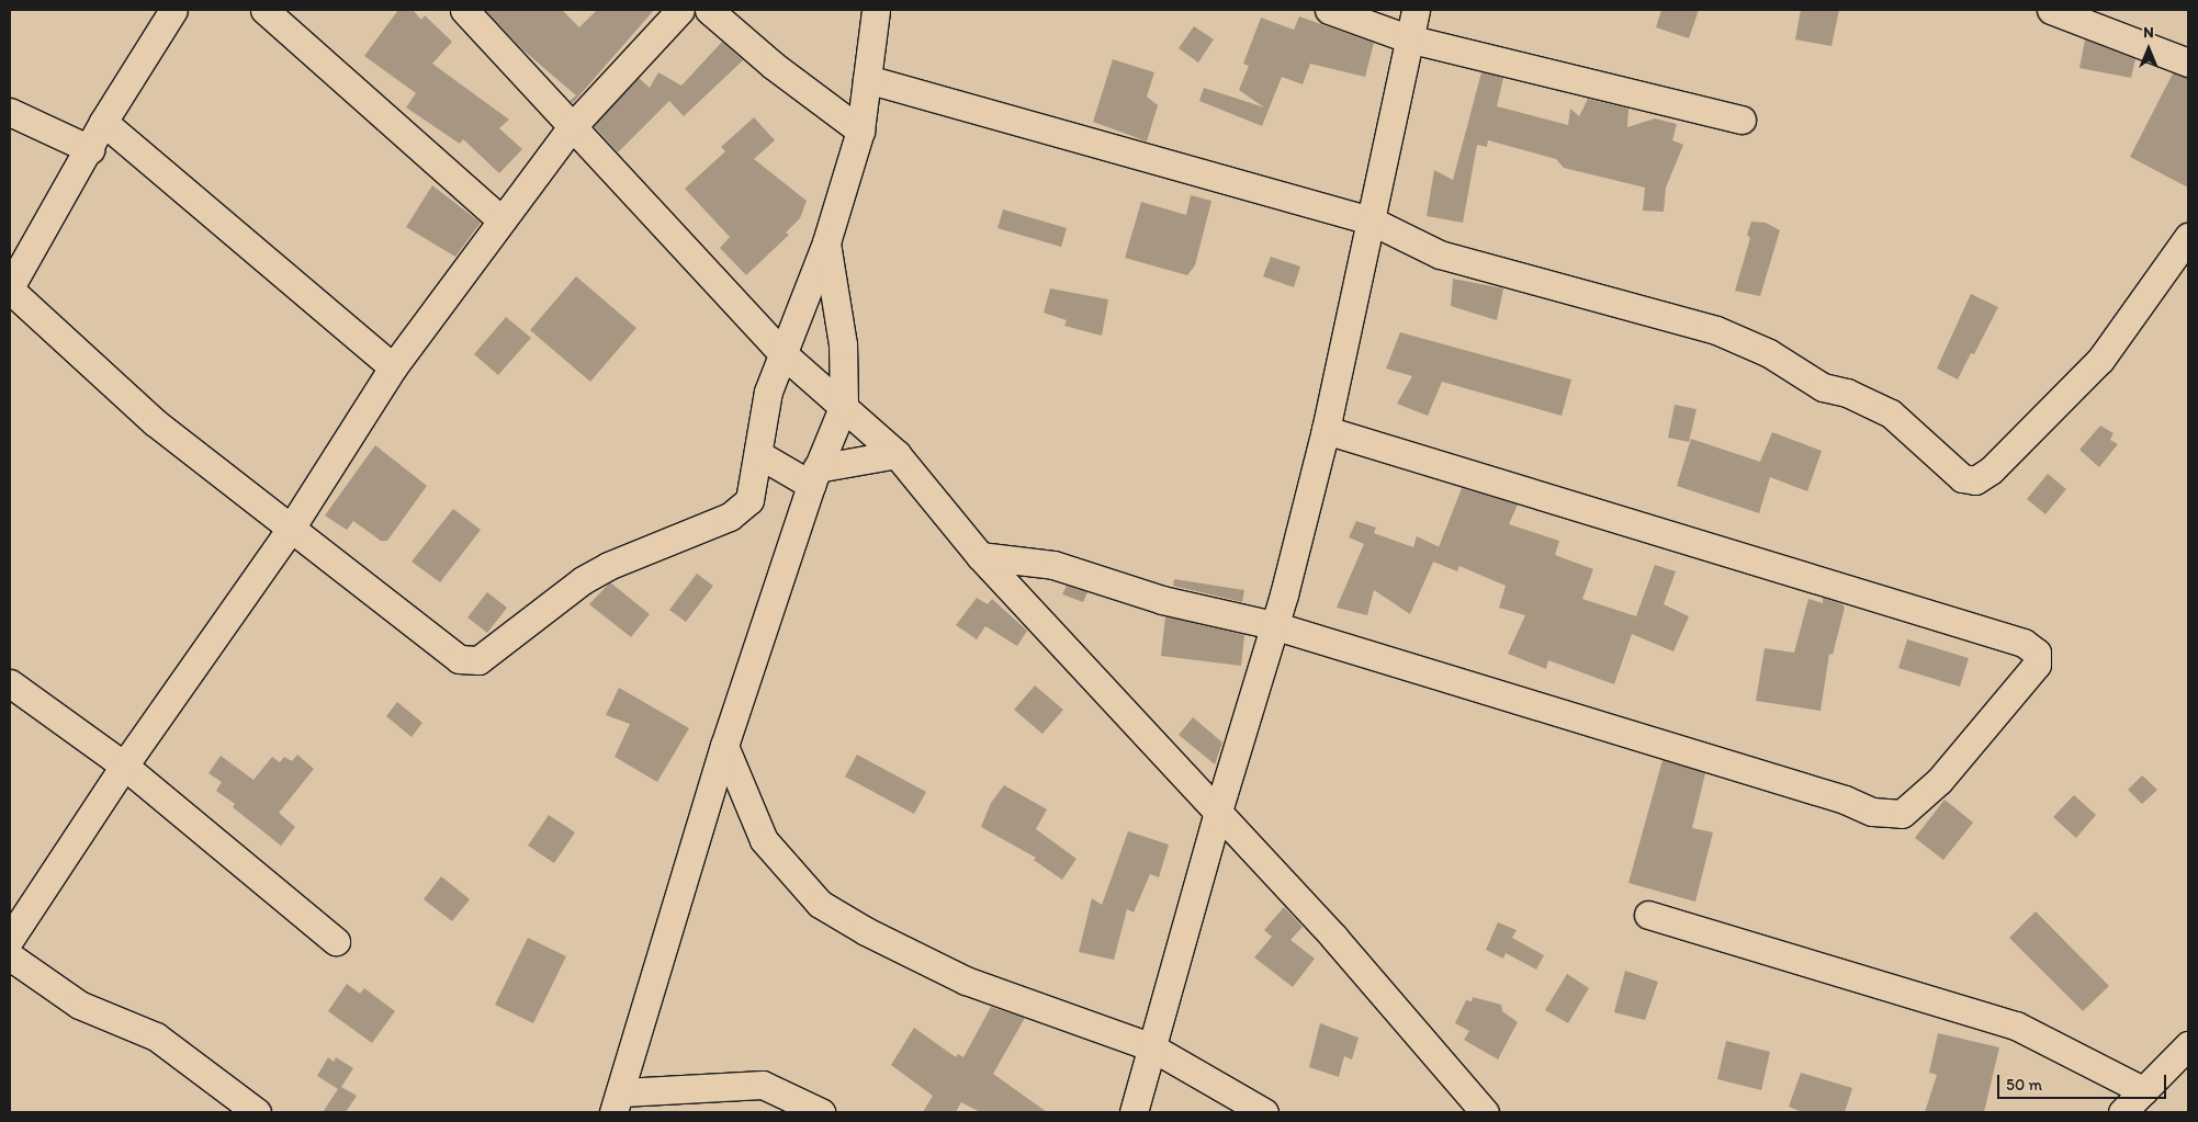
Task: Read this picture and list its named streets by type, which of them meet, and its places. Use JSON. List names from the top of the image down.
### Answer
{
  "scale_bar": "50 m",
  "north": "top"
}
